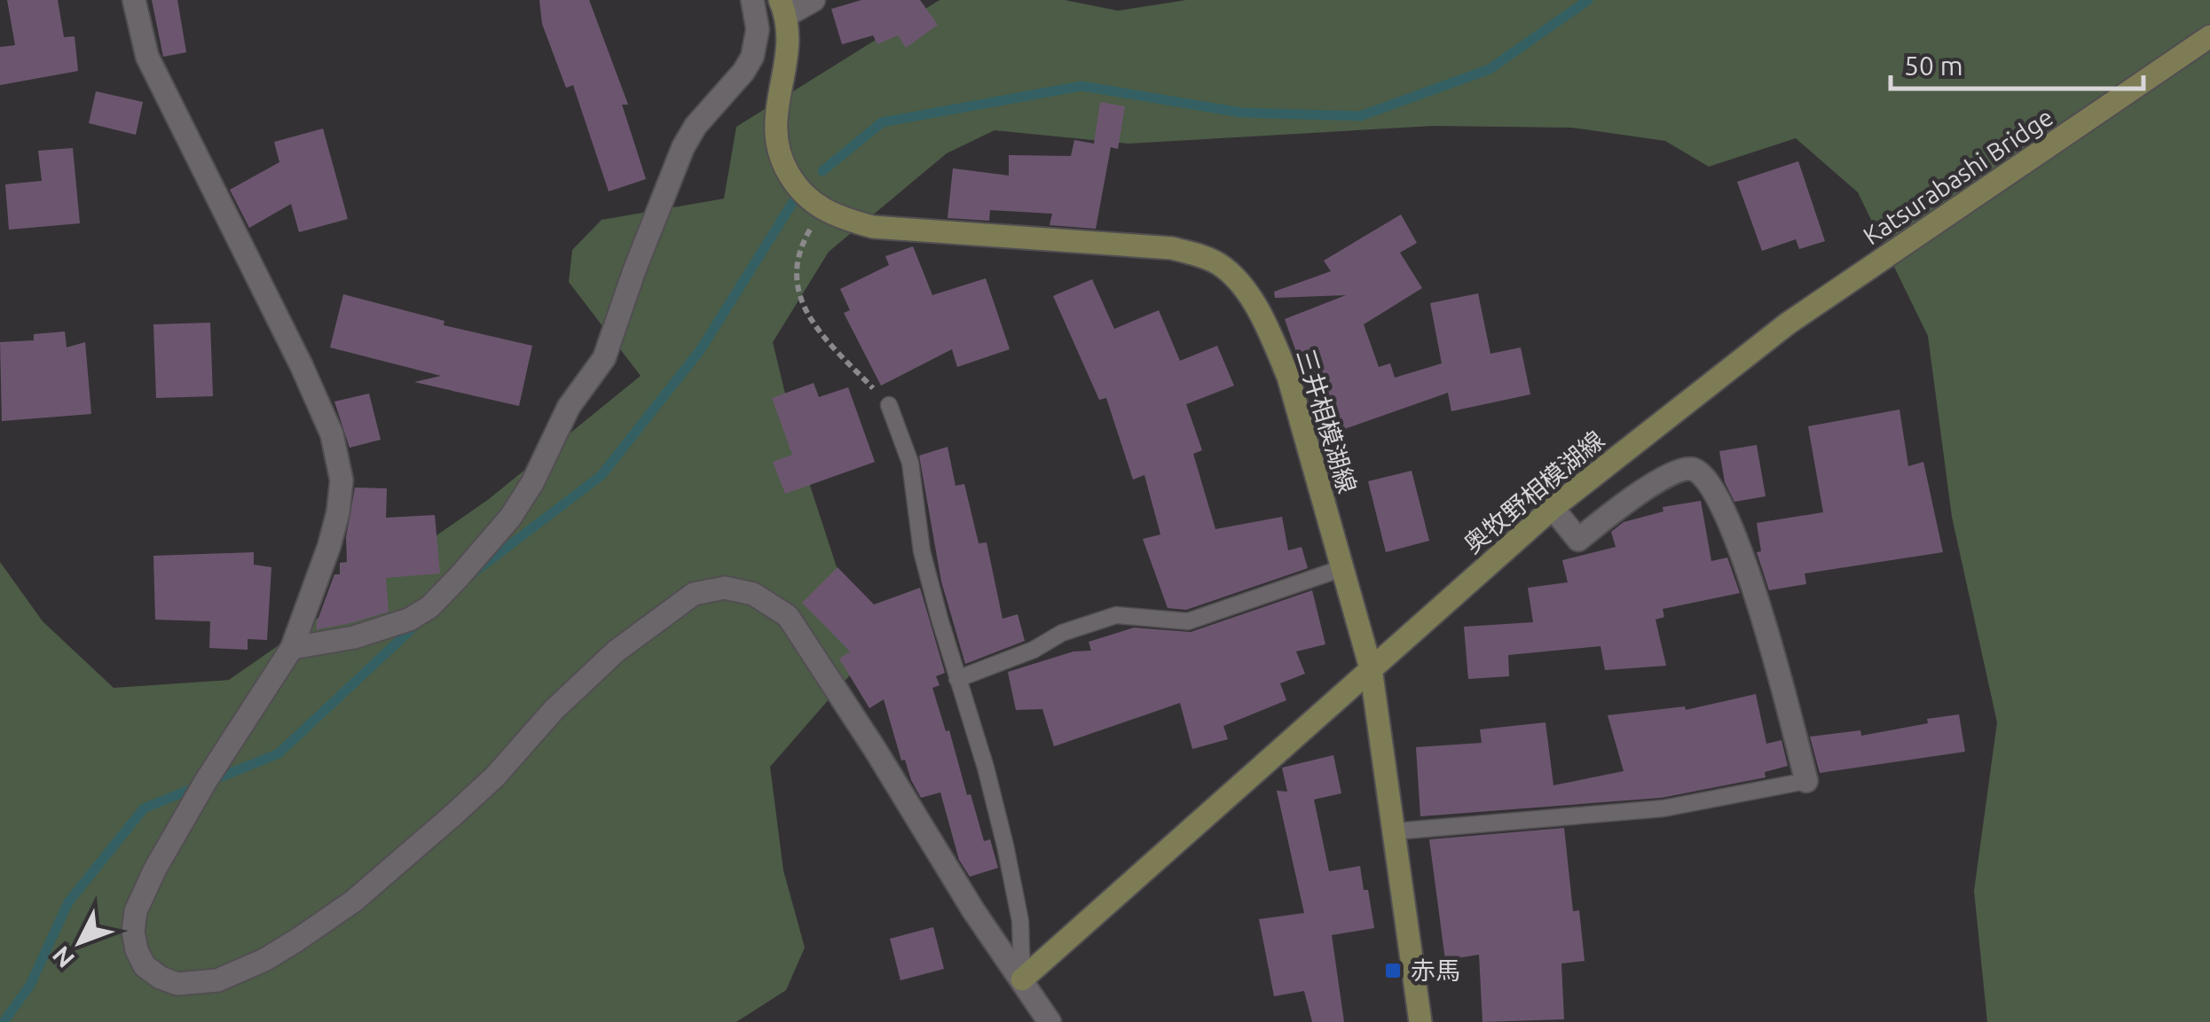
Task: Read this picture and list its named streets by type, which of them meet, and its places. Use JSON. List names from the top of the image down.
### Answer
{
  "streets": {
    "main road": ["Katsurabashi Bridge", "三井相模湖線", "奥牧野相模湖線"]
  },
  "crossings": [
    ["Katsurabashi Bridge", "奥牧野相模湖線"],
    ["三井相模湖線", "奥牧野相模湖線"]
  ],
  "places": {
    "transit": ["赤馬"]
  },
  "scale_bar": "50 m",
  "north": "bottom left"
}
